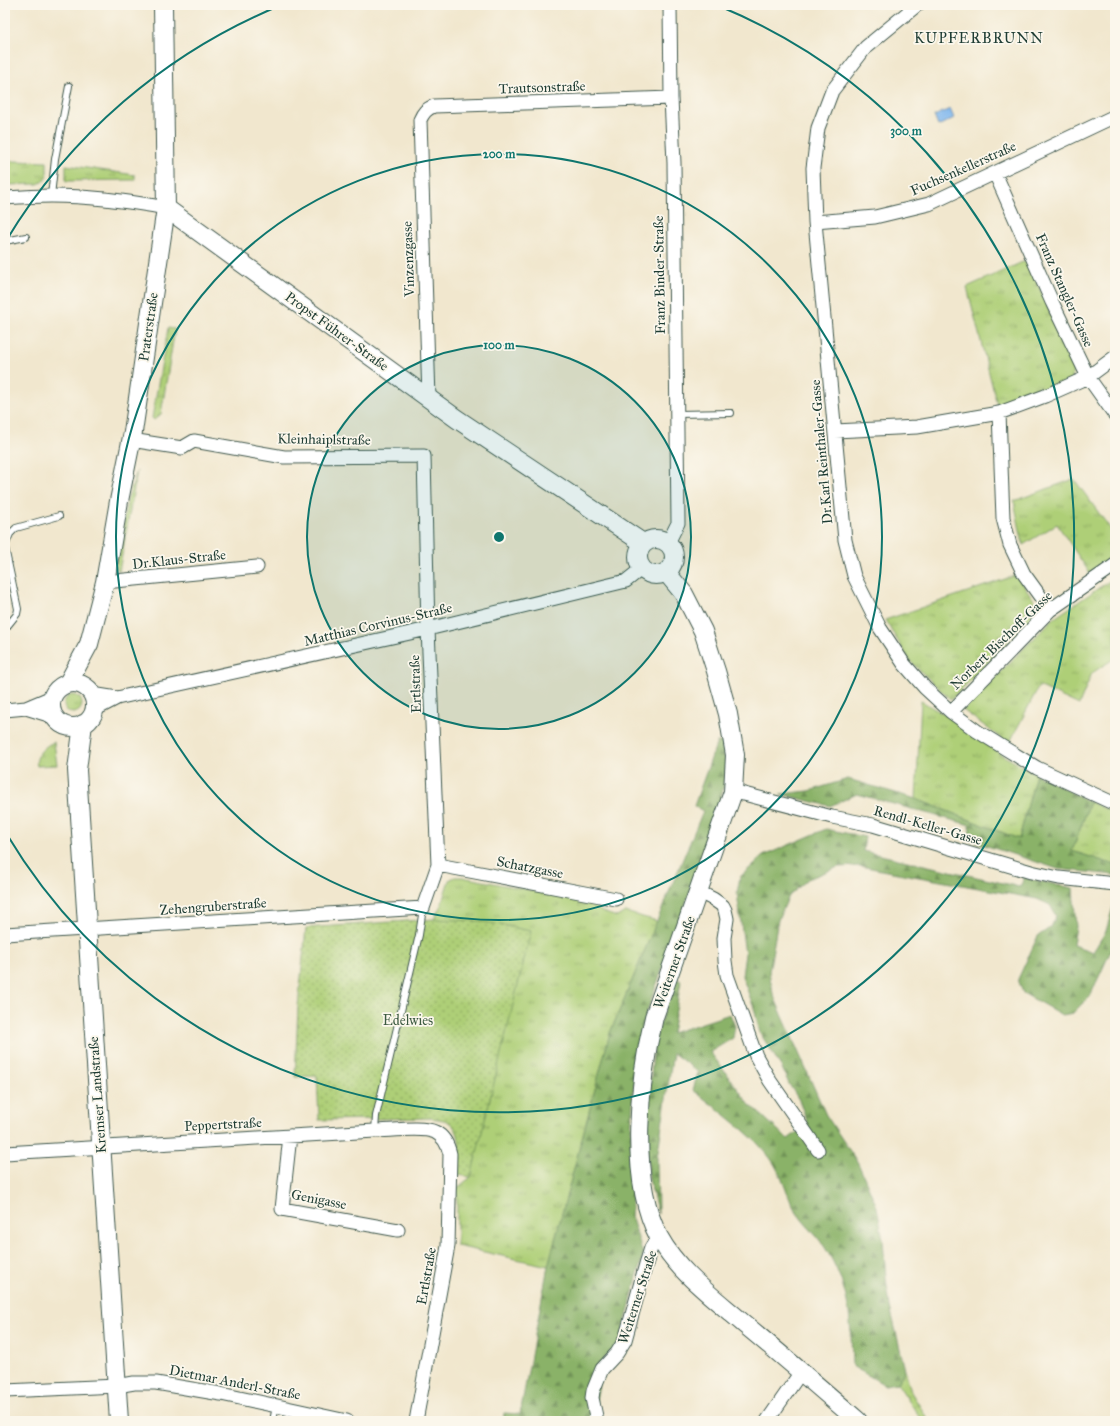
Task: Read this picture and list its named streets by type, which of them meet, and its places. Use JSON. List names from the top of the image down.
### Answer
{
  "streets": {
    "street": [
      "Trautsonstraße",
      "Fuchsenkellerstraße",
      "Vinzenzgasse",
      "Franz Binder-Straße",
      "Franz Stangler-Gasse",
      "Praterstraße",
      "Propst Führer-Straße",
      "Kleinhaiplstraße",
      "Dr.Karl Reinthaler-Gasse",
      "Dr.Klaus-Straße",
      "Matthias Corvinus-Straße",
      "Norbert Bischoff-Gasse",
      "Ertlstraße",
      "Rendl-Keller-Gasse",
      "Schatzgasse",
      "Zehengruberstraße",
      "Weiterner Straße",
      "Kremser Landstraße",
      "Peppertstraße",
      "Genigasse",
      "Dietmar Anderl-Straße"
    ]
  },
  "crossings": [
    ["Trautsonstraße", "Vinzenzgasse"],
    ["Trautsonstraße", "Franz Binder-Straße"],
    ["Fuchsenkellerstraße", "Franz Stangler-Gasse"],
    ["Fuchsenkellerstraße", "Dr.Karl Reinthaler-Gasse"],
    ["Vinzenzgasse", "Propst Führer-Straße"],
    ["Franz Binder-Straße", "Propst Führer-Straße"],
    ["Franz Binder-Straße", "Matthias Corvinus-Straße"],
    ["Franz Binder-Straße", "Weiterner Straße"],
    ["Praterstraße", "Propst Führer-Straße"],
    ["Praterstraße", "Kleinhaiplstraße"],
    ["Praterstraße", "Dr.Klaus-Straße"],
    ["Praterstraße", "Matthias Corvinus-Straße"],
    ["Praterstraße", "Kremser Landstraße"],
    ["Propst Führer-Straße", "Matthias Corvinus-Straße"],
    ["Propst Führer-Straße", "Weiterner Straße"],
    ["Kleinhaiplstraße", "Ertlstraße"],
    ["Dr.Karl Reinthaler-Gasse", "Norbert Bischoff-Gasse"],
    ["Matthias Corvinus-Straße", "Ertlstraße"],
    ["Matthias Corvinus-Straße", "Weiterner Straße"],
    ["Matthias Corvinus-Straße", "Kremser Landstraße"],
    ["Ertlstraße", "Schatzgasse"],
    ["Ertlstraße", "Zehengruberstraße"],
    ["Ertlstraße", "Peppertstraße"],
    ["Rendl-Keller-Gasse", "Weiterner Straße"],
    ["Zehengruberstraße", "Kremser Landstraße"],
    ["Kremser Landstraße", "Peppertstraße"],
    ["Kremser Landstraße", "Dietmar Anderl-Straße"],
    ["Peppertstraße", "Genigasse"]
  ],
  "districts": ["KUPFERBRUNN"],
  "parks": ["Edelwies"],
  "rings": ["300 m", "200 m", "100 m"]
}
